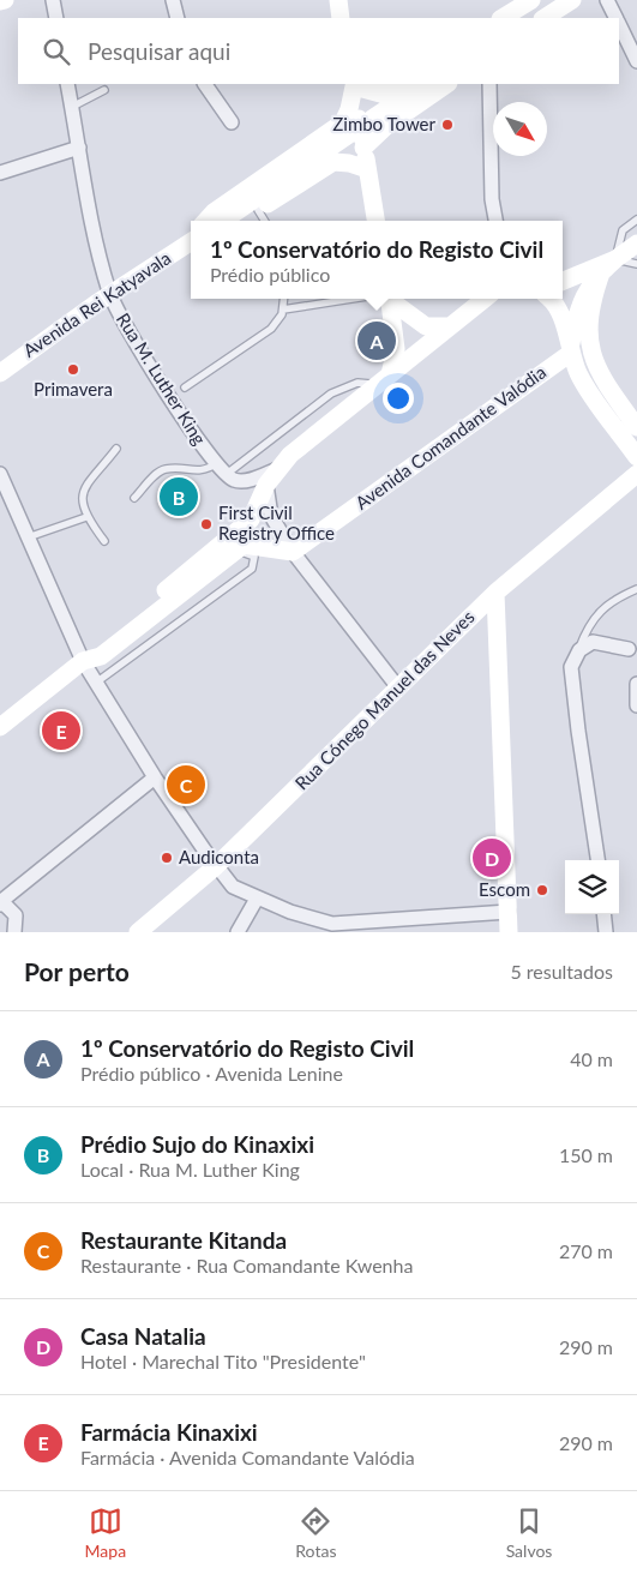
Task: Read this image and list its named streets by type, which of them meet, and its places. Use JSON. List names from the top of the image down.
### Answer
{
  "streets": {
    "main road": ["Avenida Rei Katyavala", "Avenida Comandante Valódia", "Rua Cónego Manuel das Neves"],
    "street": ["Rua M. Luther King"]
  },
  "crossings": [
    ["Avenida Rei Katyavala", "Rua M. Luther King"]
  ],
  "places": [
    "Zimbo Tower",
    "Primavera",
    "First Civil Registry Office",
    "Audiconta",
    "Escom"
  ],
  "north": "bottom right",
  "page": {
    "search": "Pesquisar aqui",
    "popup": ["1º Conservatório do Registo Civil", "Prédio público"],
    "pins": [
      "A",
      "B",
      "E",
      "C",
      "D"
    ],
    "heading": ["Por perto", "5 resultados"],
    "list": [
      {
        "mark": "A",
        "name": "1º Conservatório do Registo Civil",
        "note": "Prédio público · Avenida Lenine",
        "value": "40 m"
      },
      {
        "mark": "B",
        "name": "Prédio Sujo do Kinaxixi",
        "note": "Local · Rua M. Luther King",
        "value": "150 m"
      },
      {
        "mark": "C",
        "name": "Restaurante Kitanda",
        "note": "Restaurante · Rua Comandante Kwenha",
        "value": "270 m"
      },
      {
        "mark": "D",
        "name": "Casa Natalia",
        "note": "Hotel · Marechal Tito \"Presidente\"",
        "value": "290 m"
      },
      {
        "mark": "E",
        "name": "Farmácia Kinaxixi",
        "note": "Farmácia · Avenida Comandante Valódia",
        "value": "290 m"
      }
    ],
    "nav": ["Mapa", "Rotas", "Salvos"]
  }
}
